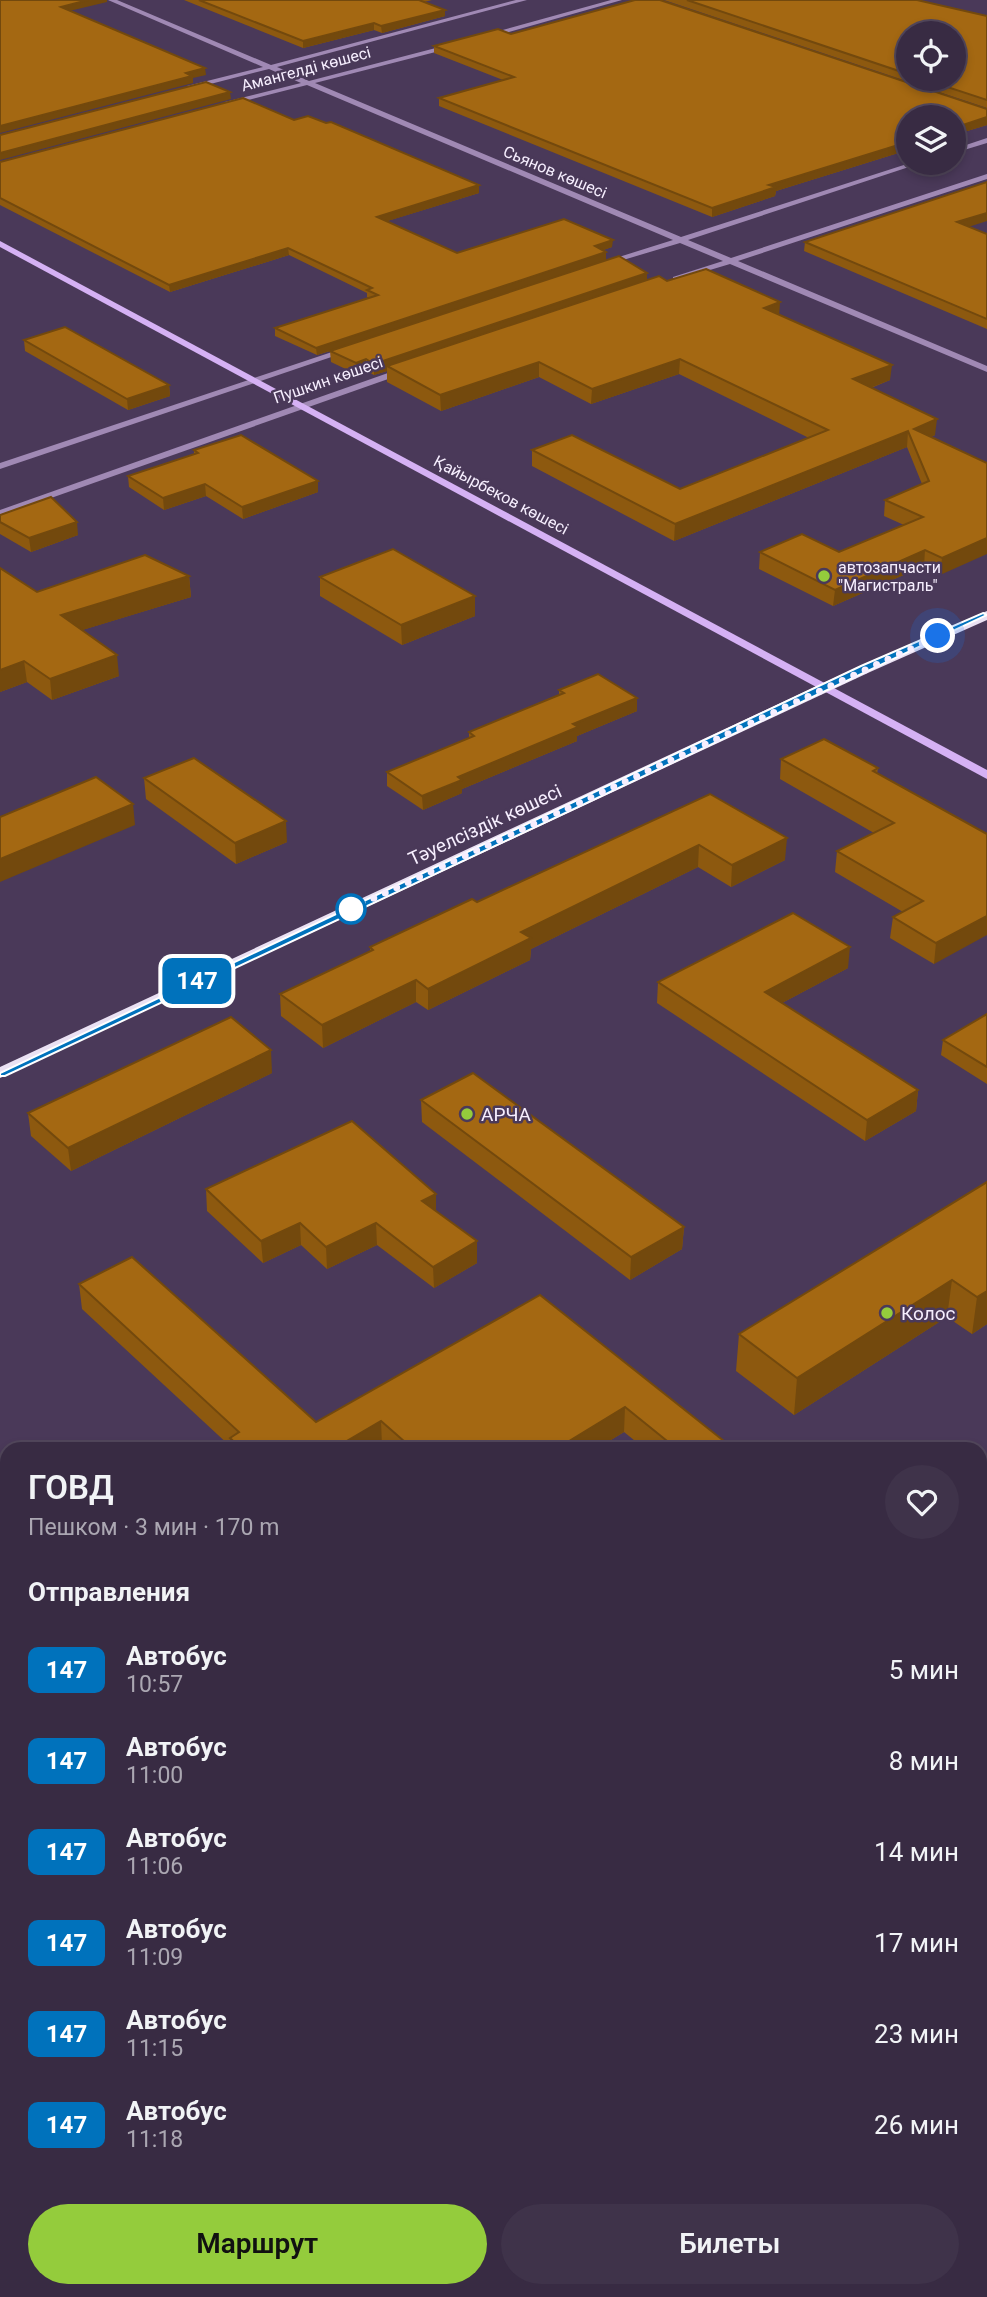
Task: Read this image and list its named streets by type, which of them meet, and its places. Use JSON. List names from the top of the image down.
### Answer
{
  "streets": {
    "main road": ["Қайырбеков көшесі", "Тәуелсіздік көшесі"],
    "street": ["Амангелді көшесі", "Сьянов көшесі", "Пушкин көшесі"]
  },
  "crossings": [
    ["Амангелді көшесі", "Сьянов көшесі"],
    ["Пушкин көшесі", "Қайырбеков көшесі"],
    ["Қайырбеков көшесі", "Тәуелсіздік көшесі"]
  ],
  "places": ["автозапчасти \"Магистраль\"", "АРЧА", "Колос"],
  "lines": ["bus line 147"],
  "page": {
    "on_map": "147",
    "heading": [
      ["ГОВД", "Пешком · 3 мин · 170 m"],
      "Отправления"
    ],
    "list": [
      {
        "mark": "147",
        "name": "Автобус",
        "note": "10:57",
        "value": "5 мин"
      },
      {
        "mark": "147",
        "name": "Автобус",
        "note": "11:00",
        "value": "8 мин"
      },
      {
        "mark": "147",
        "name": "Автобус",
        "note": "11:06",
        "value": "14 мин"
      },
      {
        "mark": "147",
        "name": "Автобус",
        "note": "11:09",
        "value": "17 мин"
      },
      {
        "mark": "147",
        "name": "Автобус",
        "note": "11:15",
        "value": "23 мин"
      },
      {
        "mark": "147",
        "name": "Автобус",
        "note": "11:18",
        "value": "26 мин"
      }
    ],
    "buttons": ["Маршрут", "Билеты"]
  }
}
